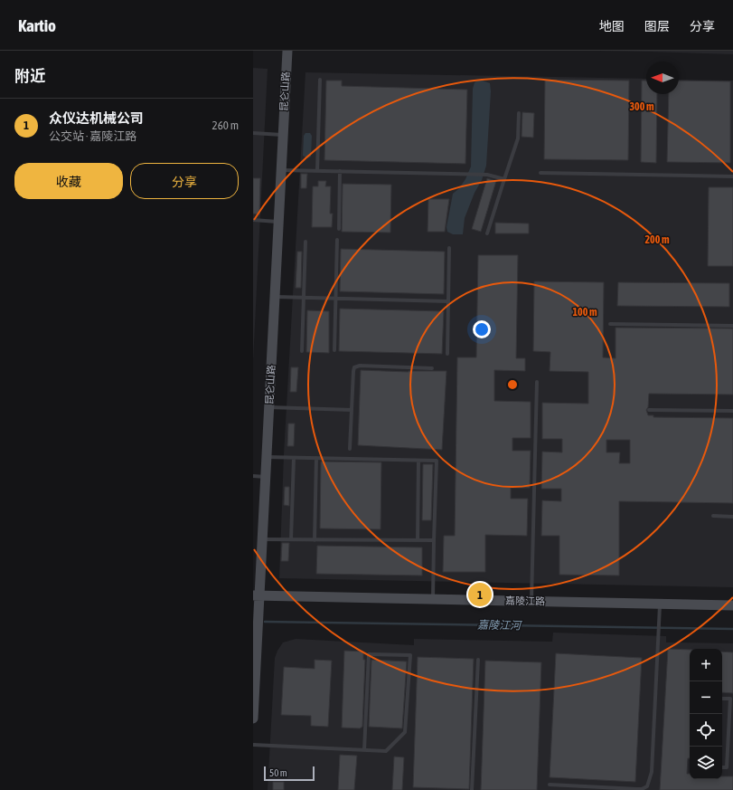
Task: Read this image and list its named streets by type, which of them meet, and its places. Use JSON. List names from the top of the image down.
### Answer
{
  "streets": {
    "street": ["昆仑山路", "嘉陵江路"]
  },
  "crossings": [
    ["昆仑山路", "嘉陵江路"]
  ],
  "water": ["嘉陵江河"],
  "scale_bar": "50 m",
  "north": "left",
  "page": {
    "header": "Kartio",
    "nav": ["地图", "图层", "分享"],
    "heading": "附近",
    "list": [
      {
        "mark": "1",
        "name": "众仪达机械公司",
        "note": "公交站 · 嘉陵江路",
        "value": "260 m"
      }
    ],
    "buttons": ["收藏", "分享"],
    "pins": "1",
    "map_buttons": ["+", "−"],
    "scale": "50 m"
  },
  "rings": ["300 m", "200 m", "100 m"]
}
